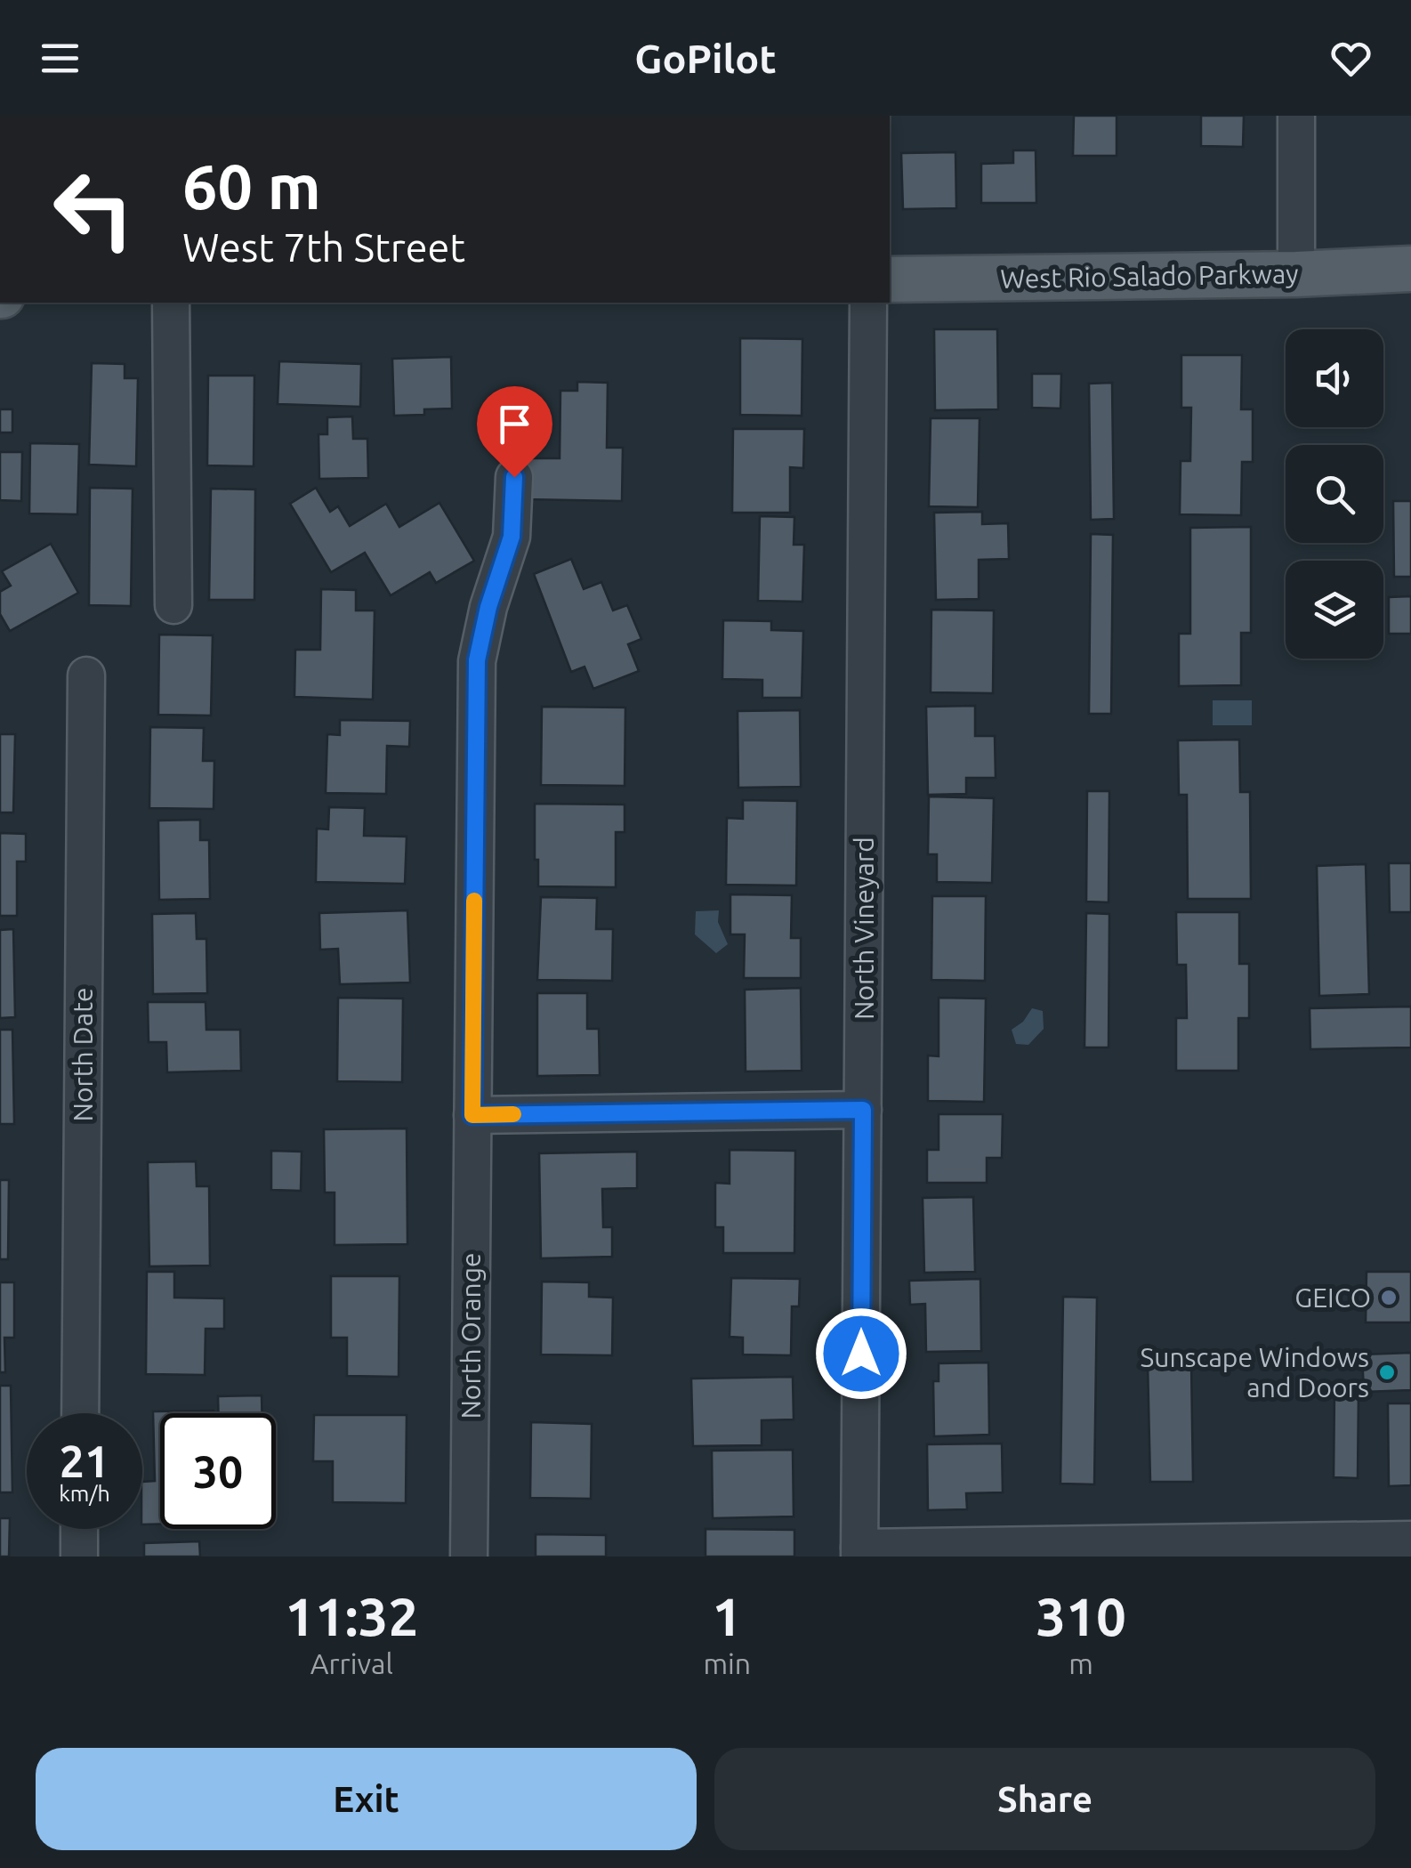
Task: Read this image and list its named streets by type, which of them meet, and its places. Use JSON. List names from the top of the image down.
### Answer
{
  "streets": {
    "main road": ["West Rio Salado Parkway"],
    "street": ["North Vineyard", "North Date", "North Orange"]
  },
  "places": ["GEICO", "Sunscape Windows and Doors"],
  "page": {
    "header": "GoPilot",
    "turn": ["60 m", "West 7th Street"],
    "speed": "21 km/h",
    "limit": "30",
    "eta": [
      "11:32",
      "Arrival",
      "1",
      "min",
      "310",
      "m"
    ],
    "buttons": ["Exit", "Share"]
  }
}
